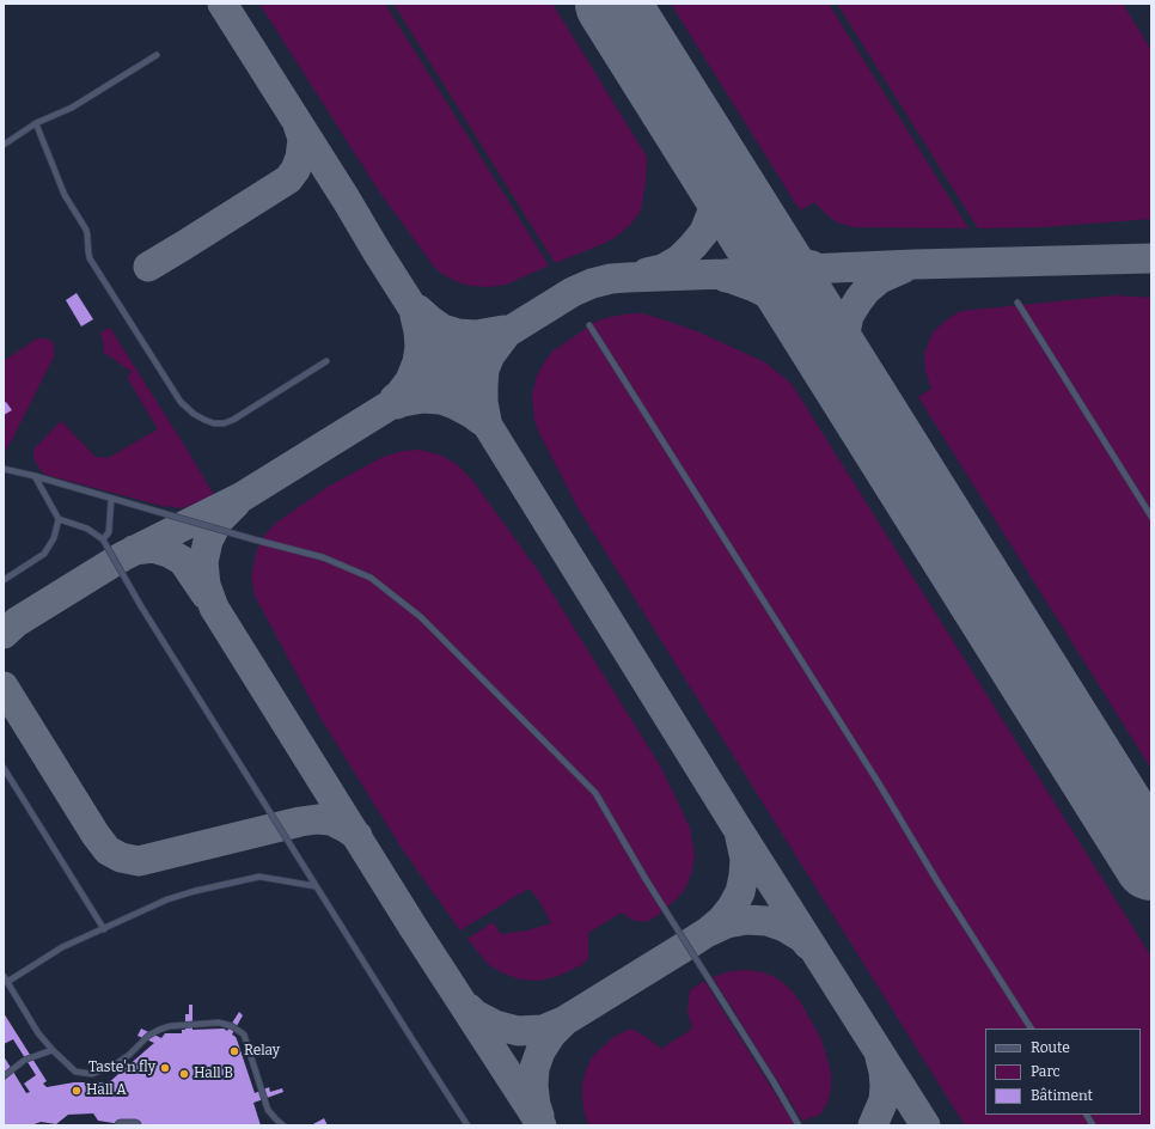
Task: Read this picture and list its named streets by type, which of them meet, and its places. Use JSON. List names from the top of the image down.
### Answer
{
  "places": [
    "Relay",
    "Taste'n fly",
    "Hall B",
    "Hall A"
  ],
  "legend": ["Route", "Parc", "Bâtiment"]
}
